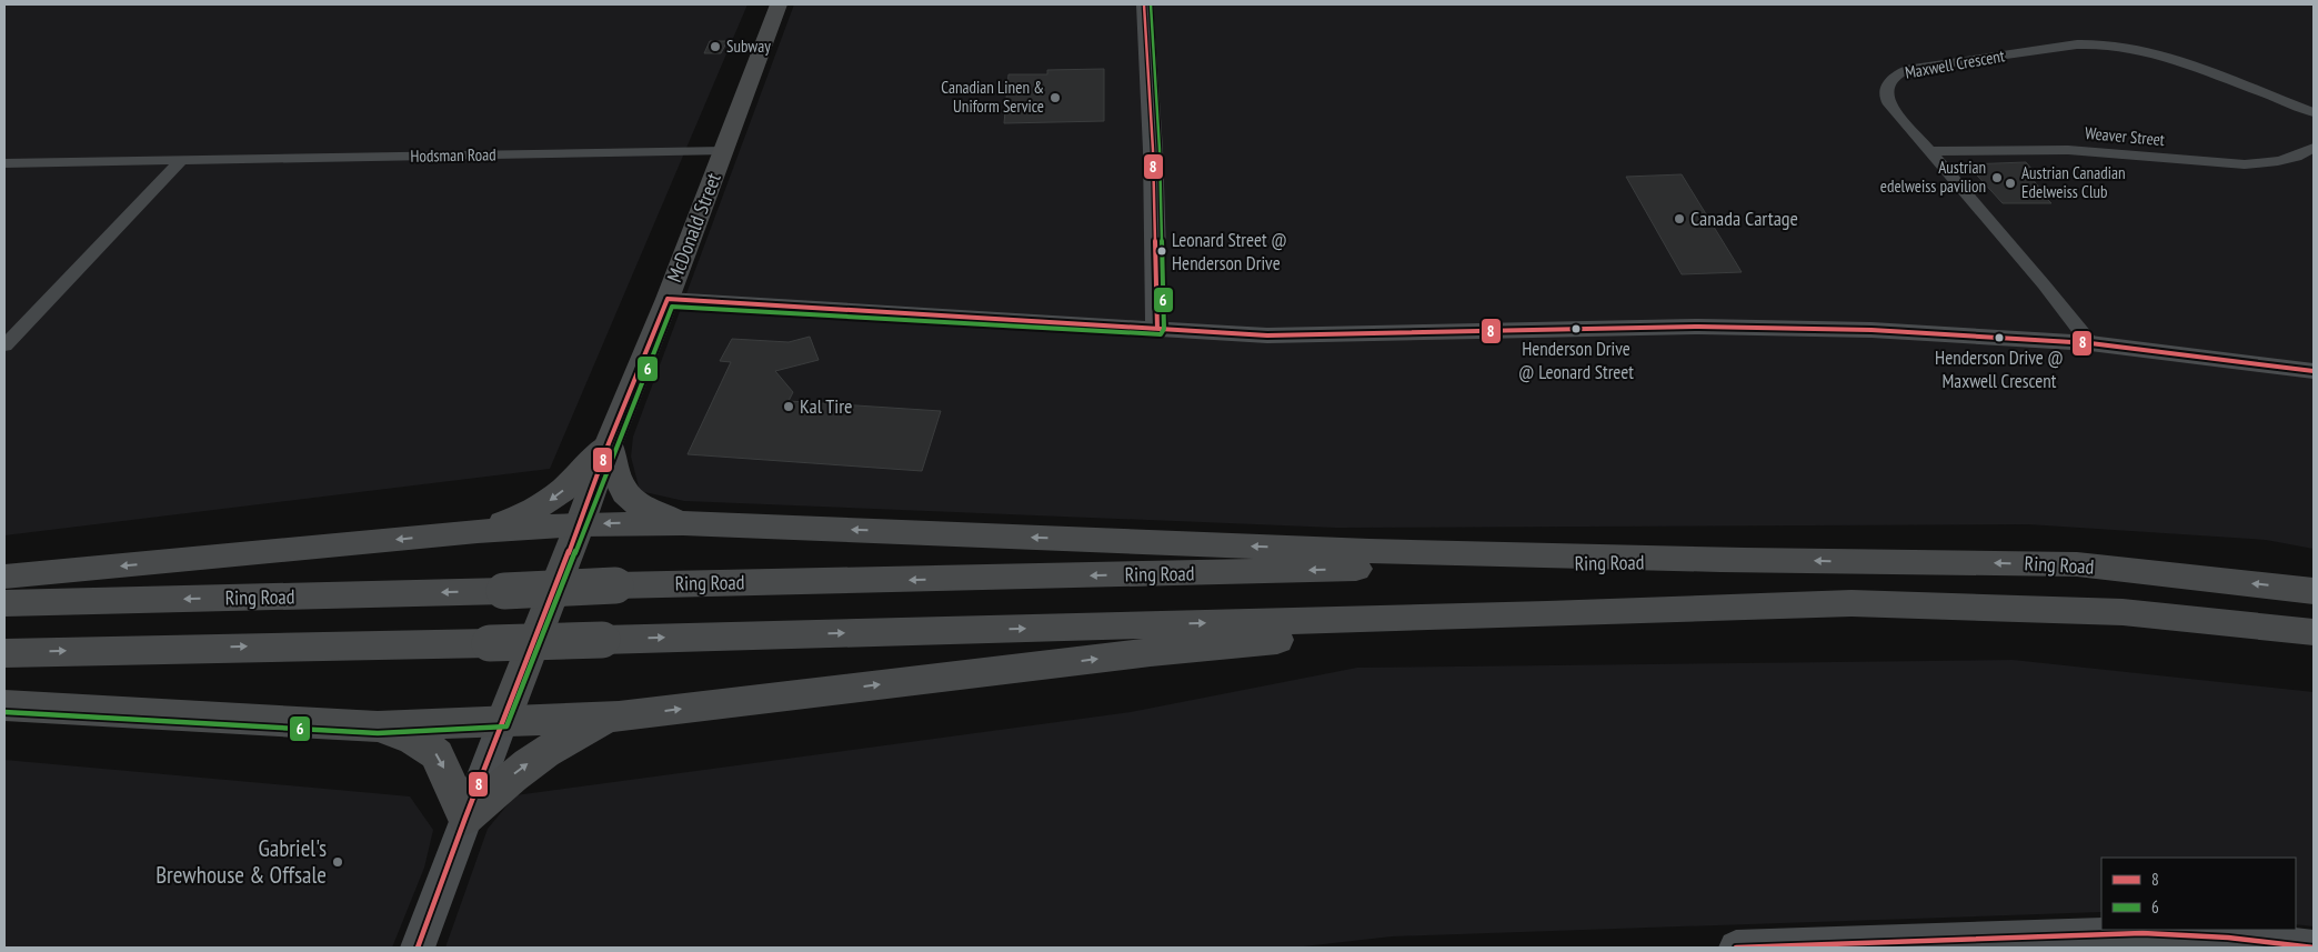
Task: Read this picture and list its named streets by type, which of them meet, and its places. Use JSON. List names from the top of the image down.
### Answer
{
  "streets": {
    "highway": ["Ring Road"],
    "main road": ["McDonald Street"],
    "street": ["Maxwell Crescent", "Weaver Street", "Hodsman Road"]
  },
  "crossings": [
    ["Maxwell Crescent", "Weaver Street"],
    ["Hodsman Road", "McDonald Street"]
  ],
  "places": [
    "Subway",
    "Canadian Linen & Uniform Service",
    "Austrian edelweiss pavilion",
    "Austrian Canadian Edelweiss Club",
    "Canada Cartage",
    "Leonard Street @ Henderson Drive",
    "Henderson Drive @ Leonard Street",
    "Henderson Drive @ Maxwell Crescent",
    "Kal Tire",
    "Gabriel's Brewhouse & Offsale"
  ],
  "lines": ["transit line 8", "transit line 6"],
  "legend": ["8", "6"]
}
